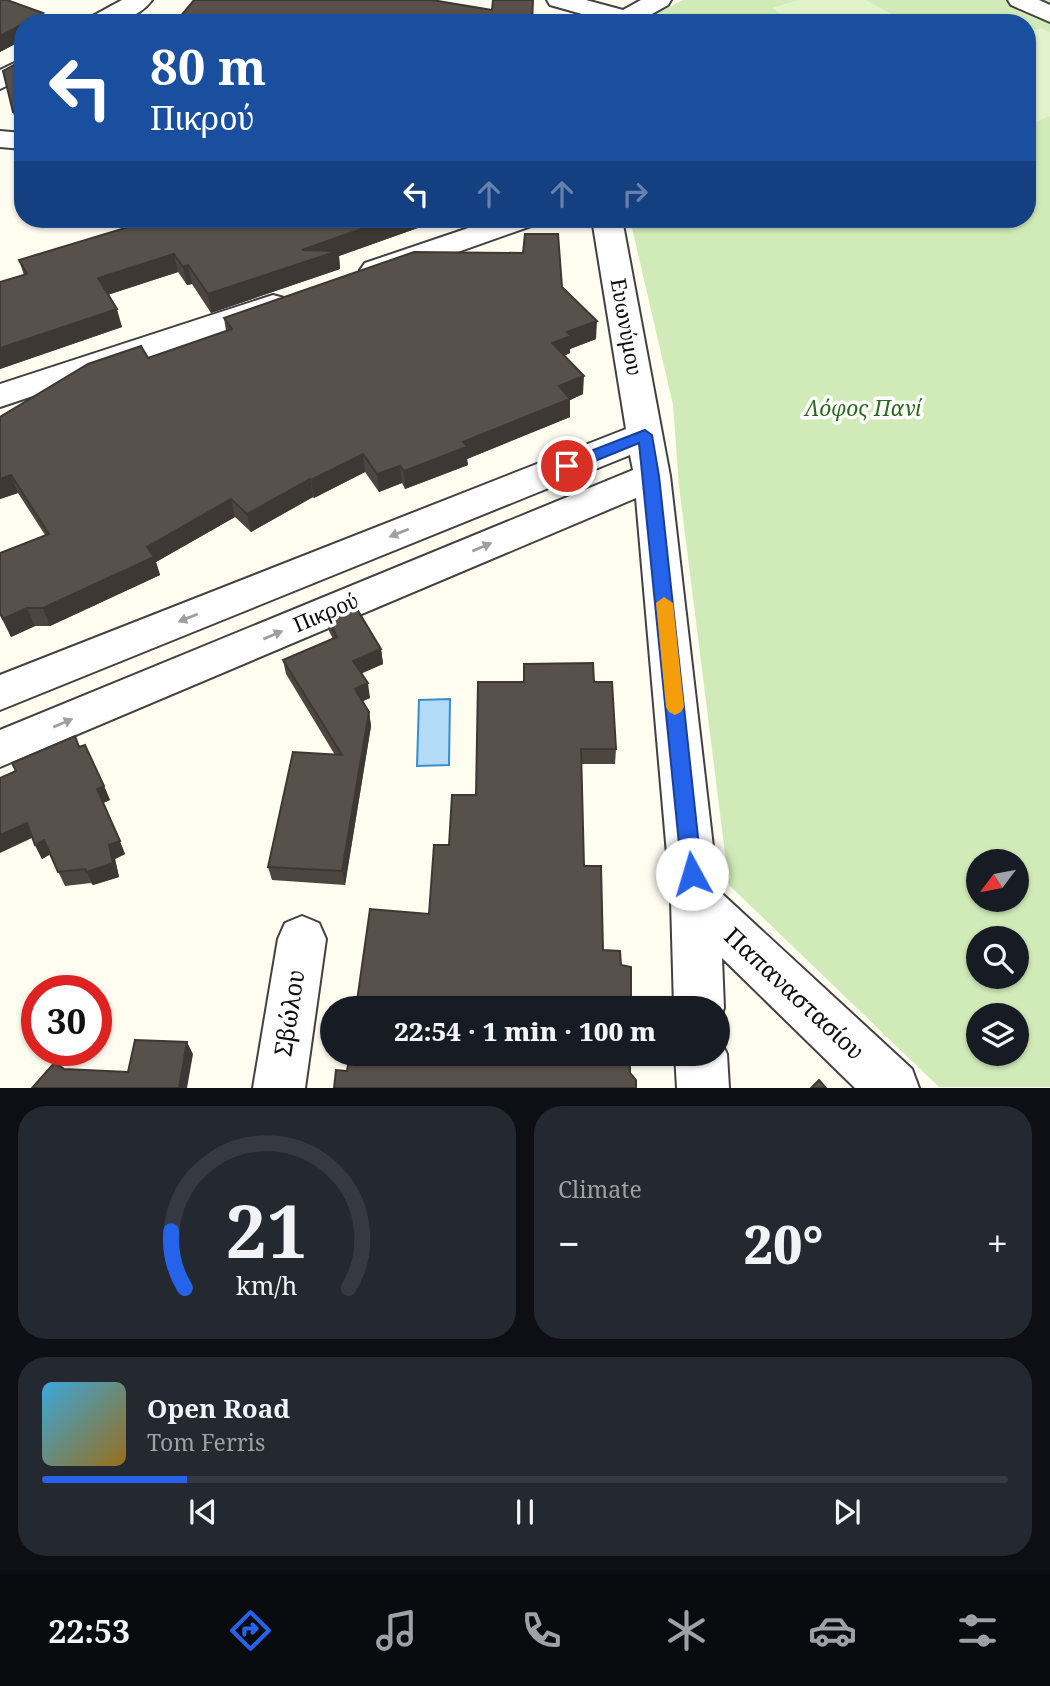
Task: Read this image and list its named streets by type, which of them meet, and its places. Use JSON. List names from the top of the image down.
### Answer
{
  "streets": {
    "street": [
      "Ευωνύμου",
      "Πικρού",
      "Παπαναστασίου",
      "Σβώλου"
    ]
  },
  "crossings": [
    ["Ευωνύμου", "Πικρού"],
    ["Ευωνύμου", "Παπαναστασίου"]
  ],
  "parks": ["Λόφος Πανί"],
  "north": "bottom left",
  "page": {
    "turn": ["80 m", "Πικρού"],
    "limit": "30",
    "trip": "22:54 · 1 min · 100 m",
    "tile": "Climate",
    "heat": ["−", "20°", "+"],
    "song": ["Open Road", "Tom Ferris"],
    "tabs": "22:53",
    "gauge": ["21", "km/h"]
  }
}
